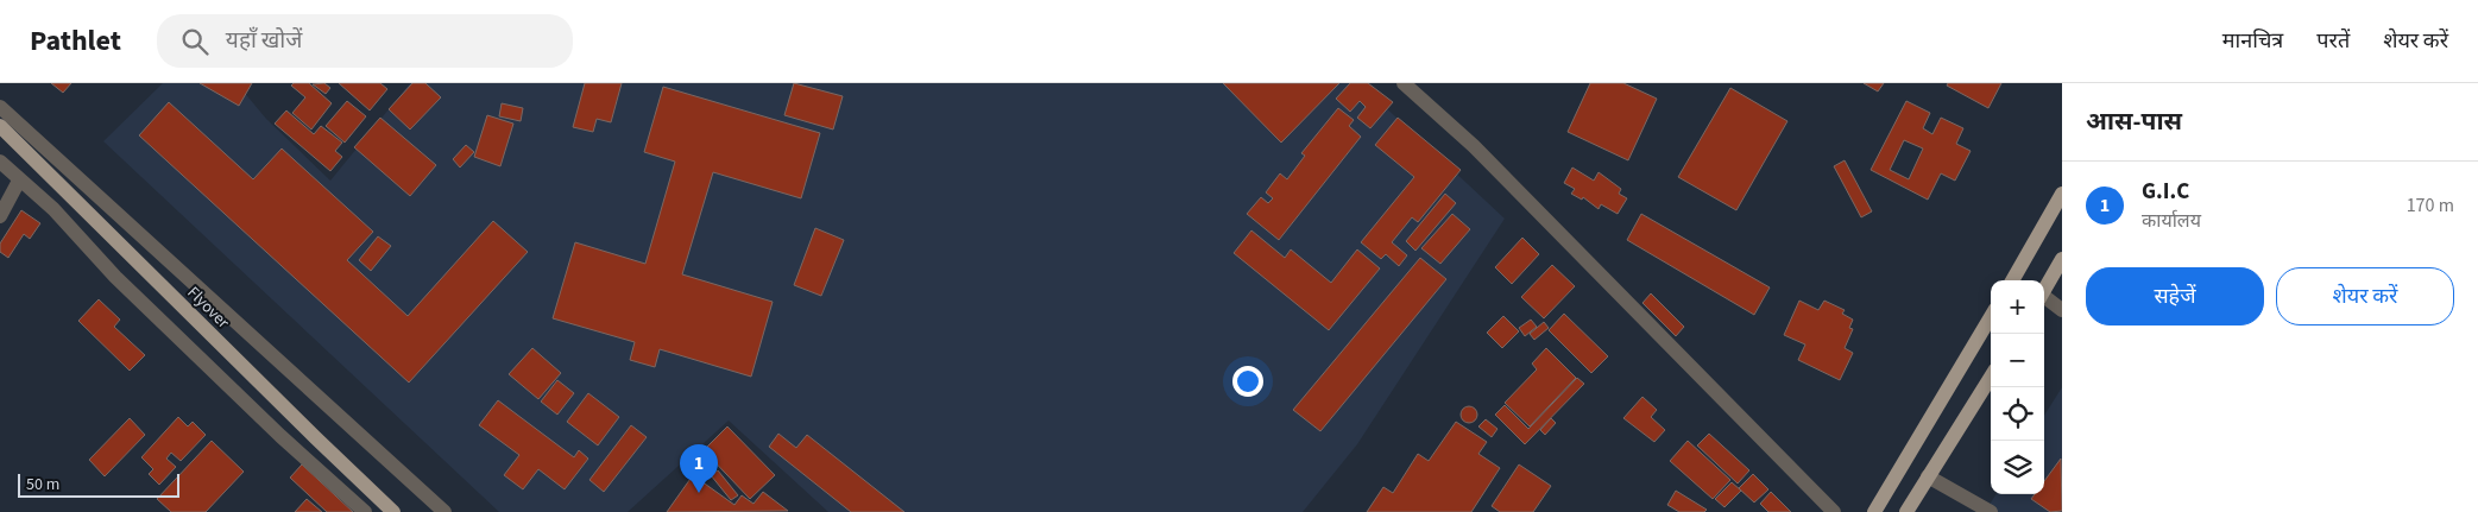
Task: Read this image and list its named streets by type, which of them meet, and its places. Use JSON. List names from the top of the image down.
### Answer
{
  "streets": {
    "main road": ["Flyover"]
  },
  "scale_bar": "50 m",
  "page": {
    "header": "Pathlet",
    "search": "यहाँ खोजें",
    "nav": ["मानचित्र", "परतें", "शेयर करें"],
    "heading": "आस-पास",
    "list": [
      {
        "mark": "1",
        "name": "G.I.C",
        "note": "कार्यालय",
        "value": "170 m"
      }
    ],
    "buttons": ["सहेजें", "शेयर करें"],
    "map_buttons": ["+", "−"],
    "pins": "1",
    "scale": "50 m"
  }
}
